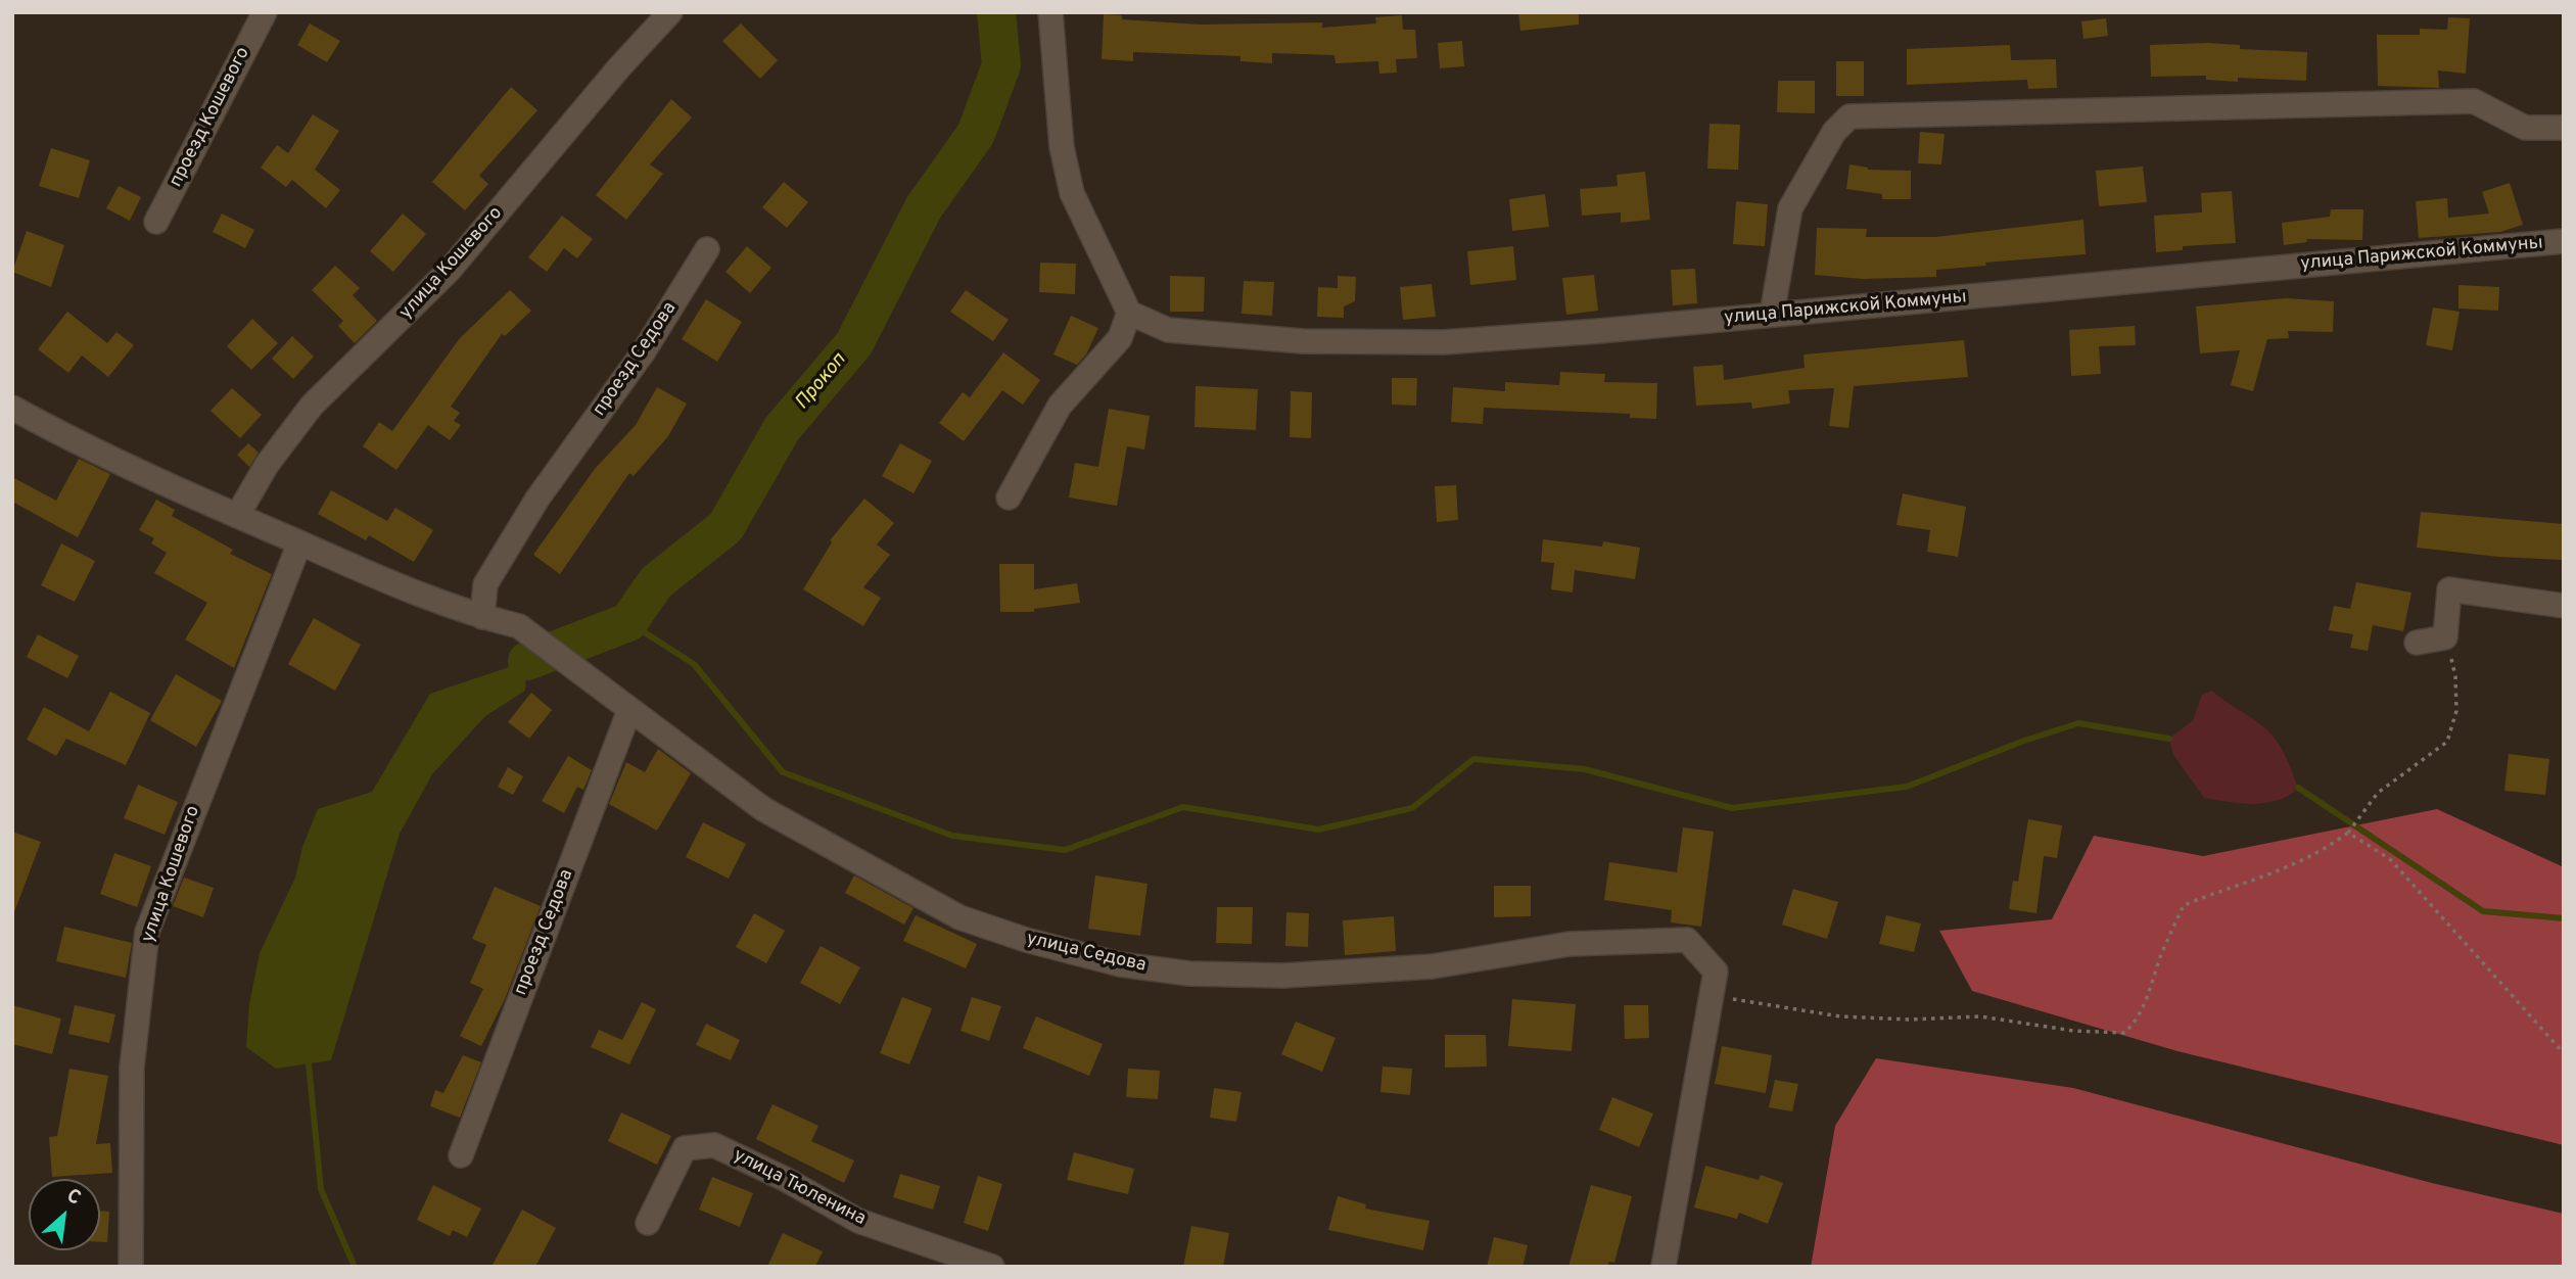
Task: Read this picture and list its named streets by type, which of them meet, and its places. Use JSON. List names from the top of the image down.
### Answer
{
  "streets": {
    "street": [
      "проезд Кошевого",
      "улица Парижской Коммуны",
      "улица Кошевого",
      "проезд Седова",
      "улица Седова",
      "улица Тюленина"
    ]
  },
  "crossings": [
    ["проезд Седова", "улица Седова"]
  ],
  "water": ["Прокоп"],
  "north": "top right"
}
